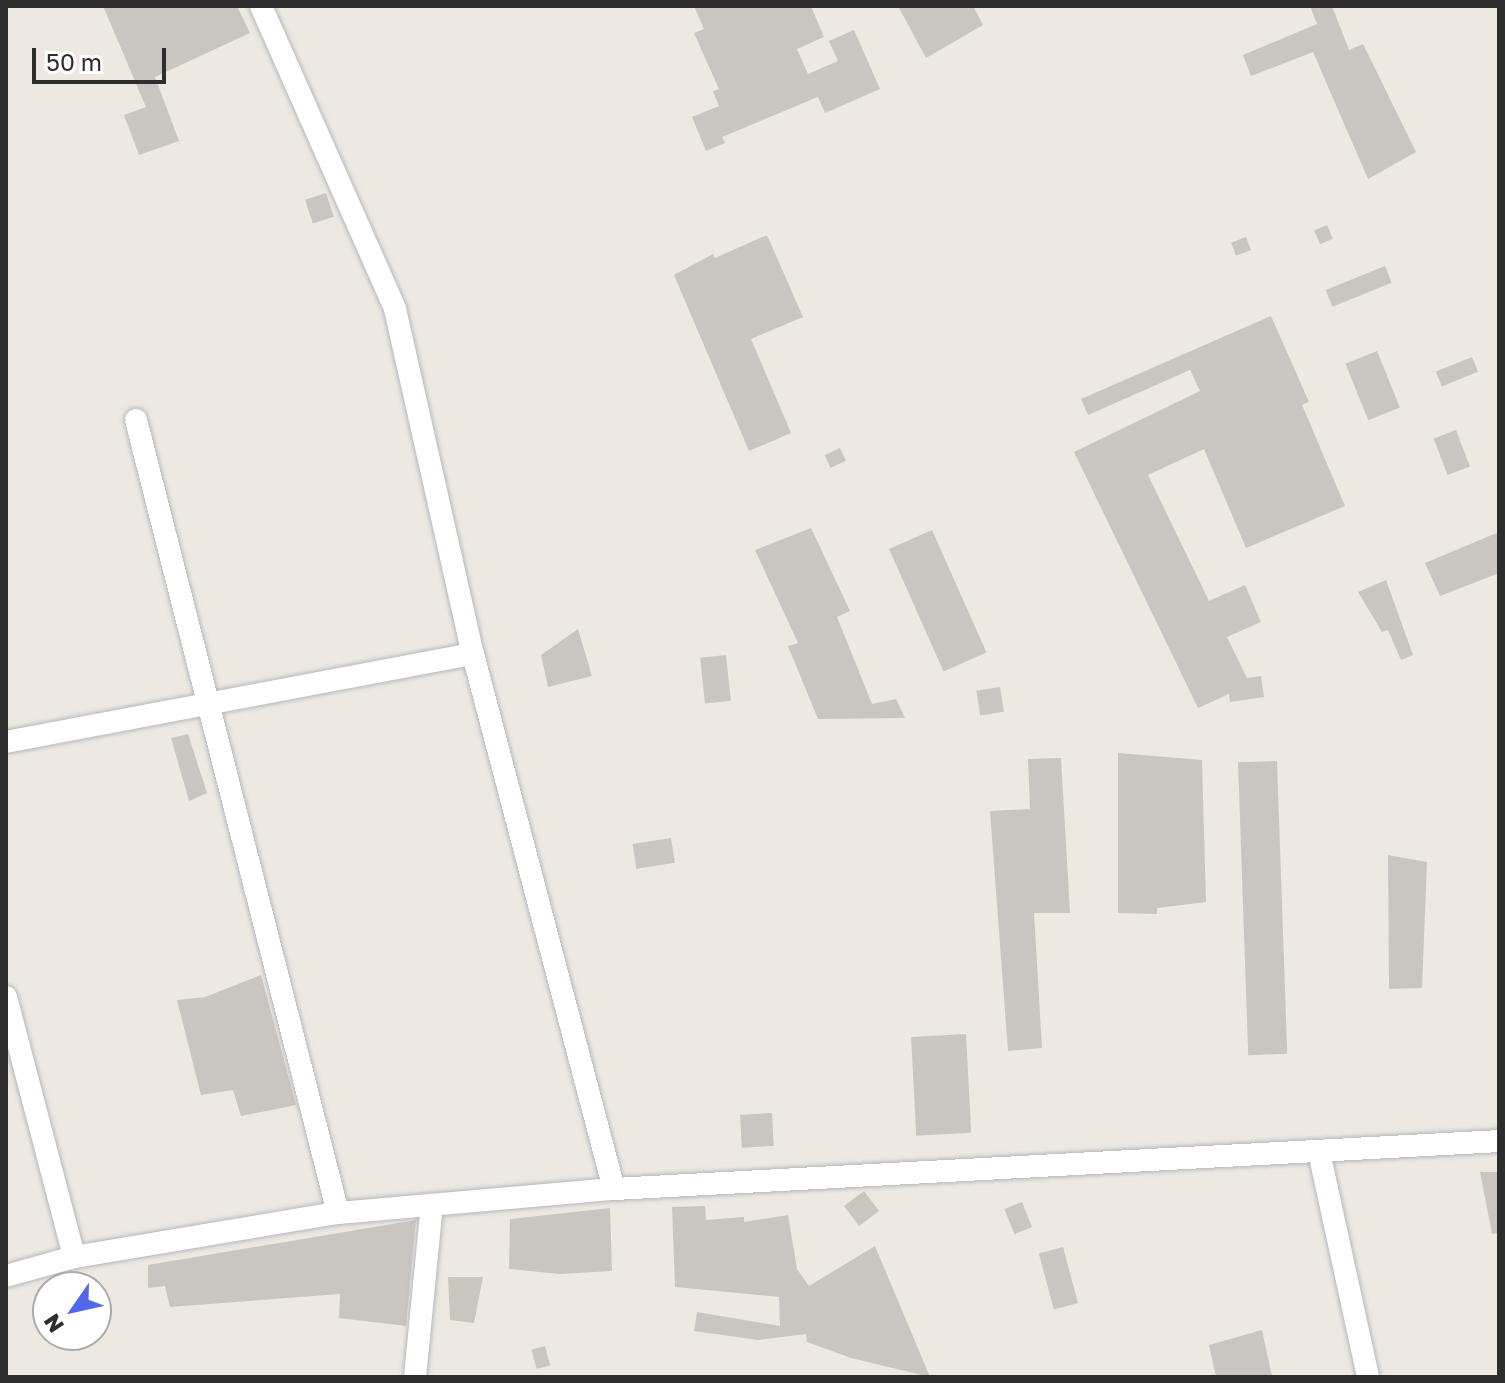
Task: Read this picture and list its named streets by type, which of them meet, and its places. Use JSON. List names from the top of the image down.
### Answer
{
  "scale_bar": "50 m",
  "north": "bottom left"
}
